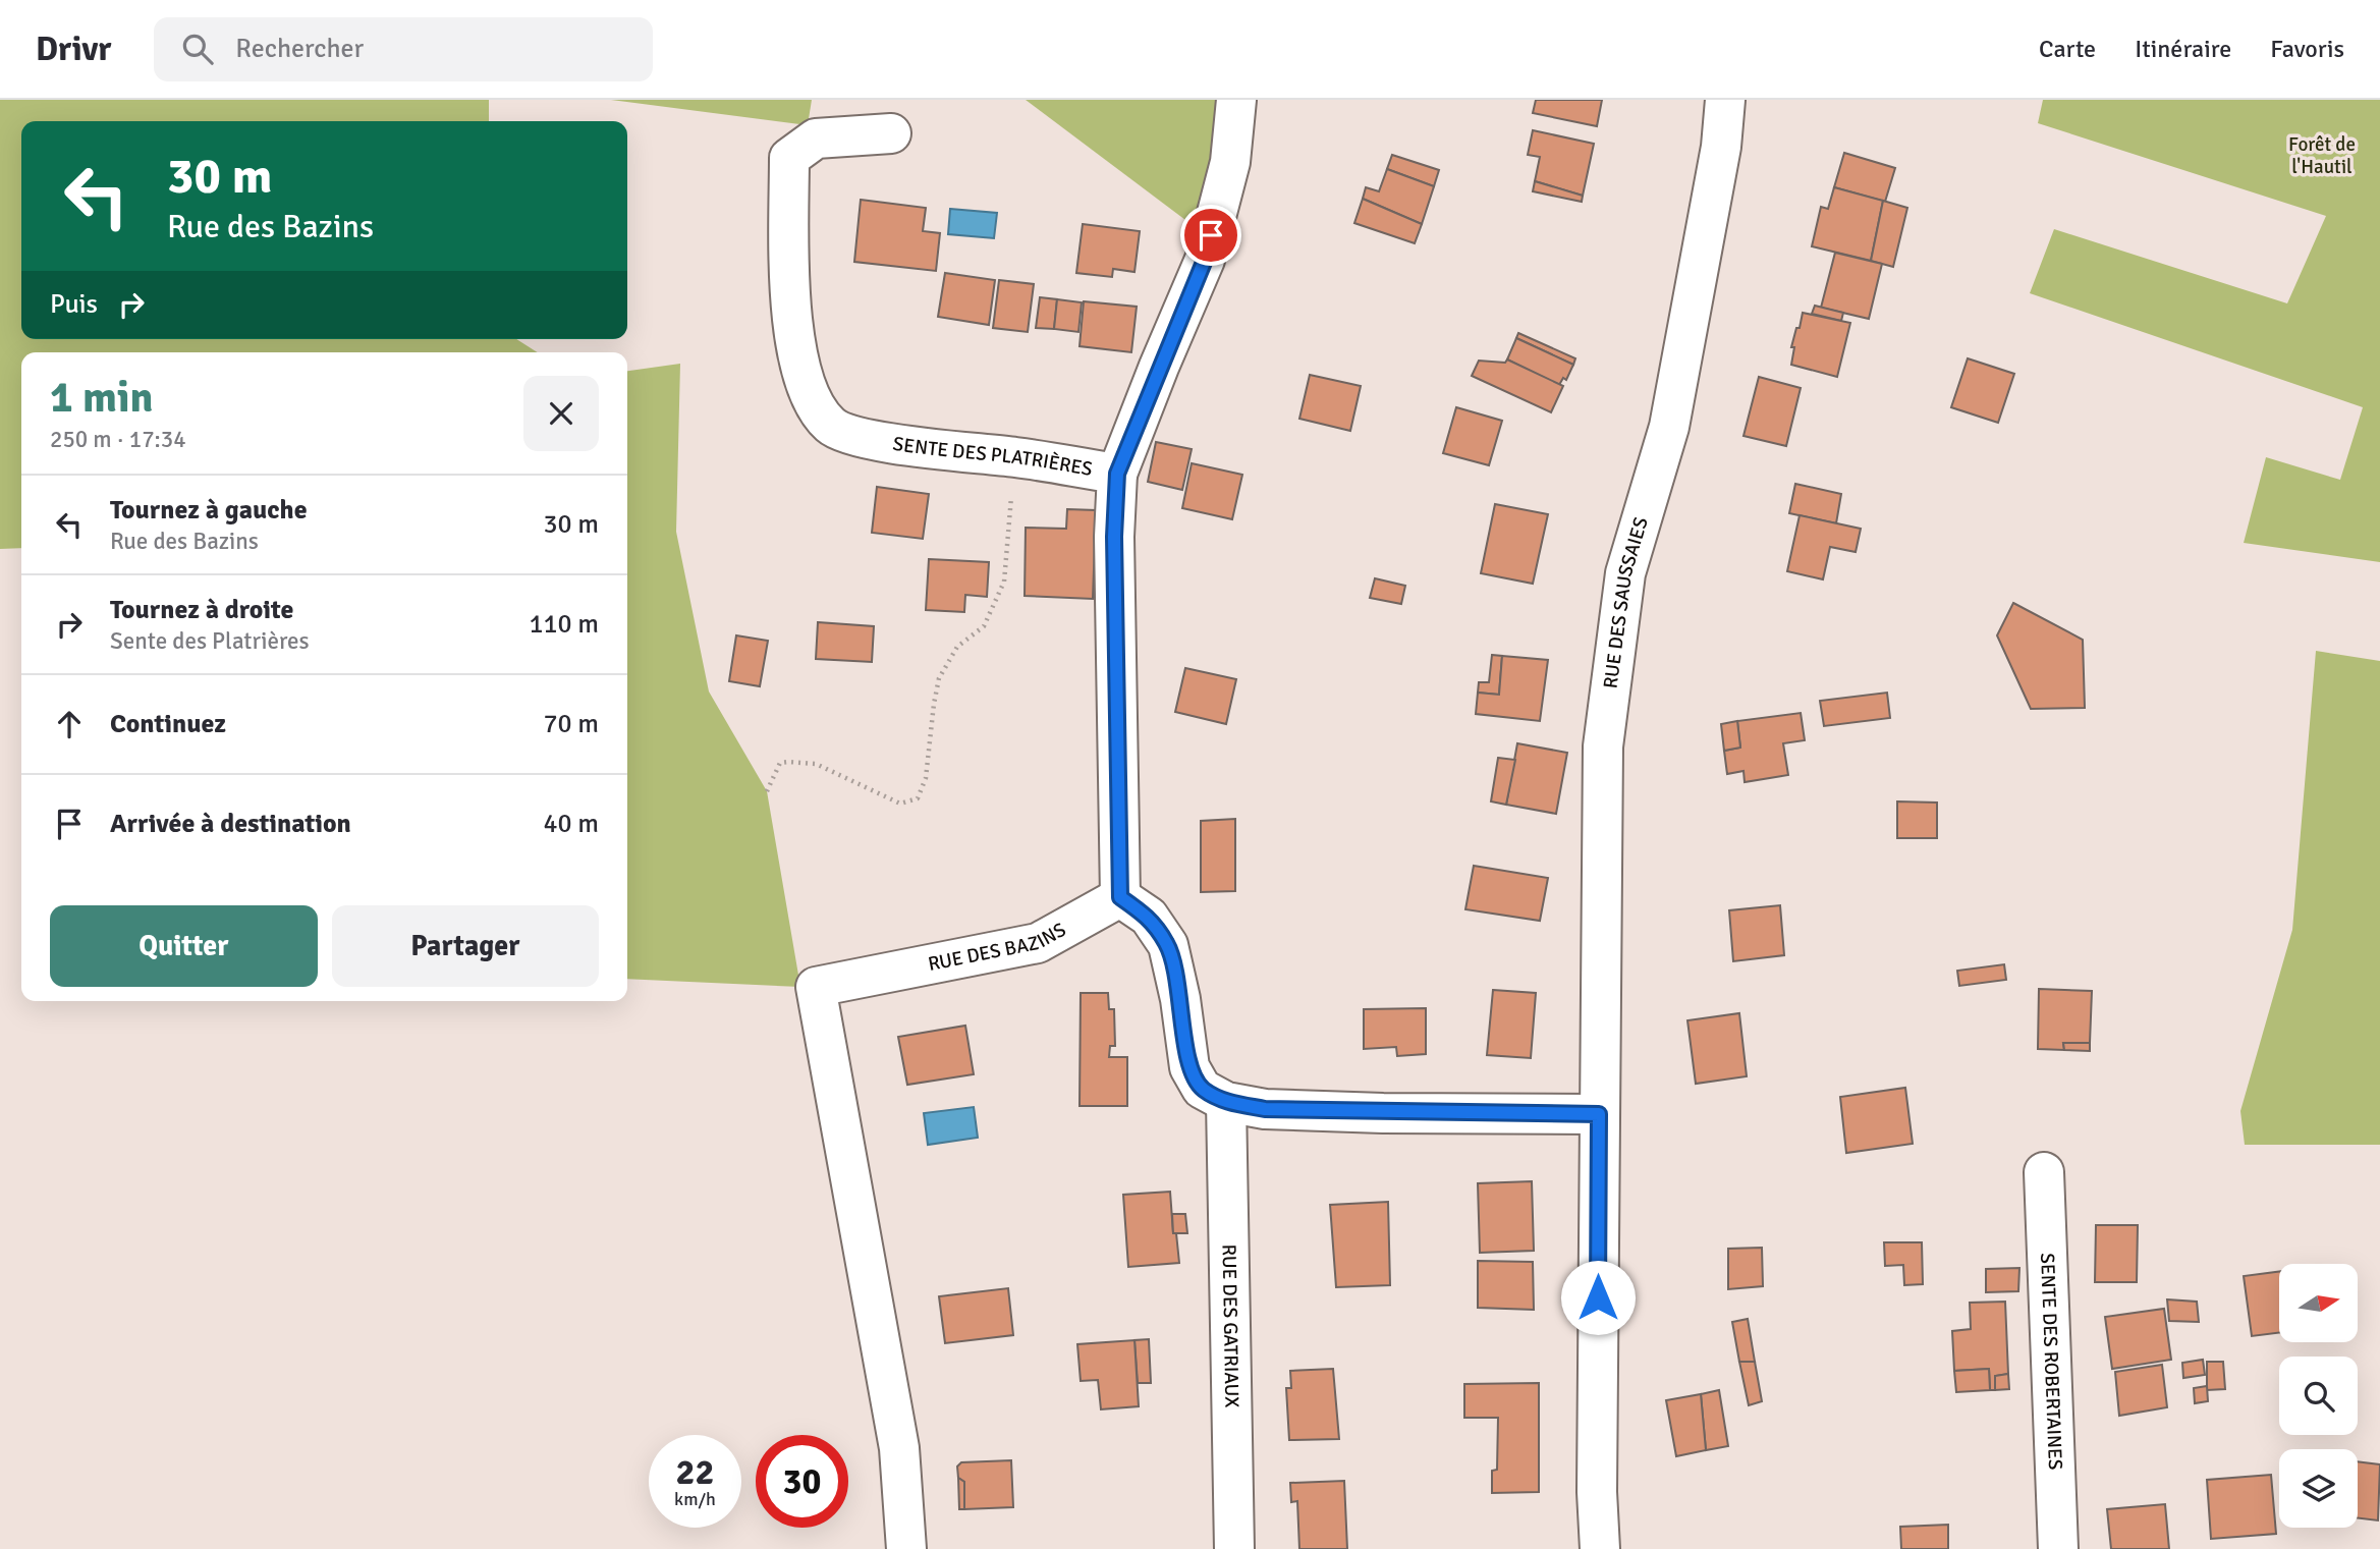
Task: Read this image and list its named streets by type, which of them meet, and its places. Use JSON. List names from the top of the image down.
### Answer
{
  "streets": {
    "street": [
      "SENTE DES PLATRIÈRES",
      "RUE DES SAUSSAIES",
      "RUE DES BAZINS",
      "RUE DES GATRIAUX",
      "SENTE DES ROBERTAINES"
    ]
  },
  "crossings": [
    ["SENTE DES PLATRIÈRES", "RUE DES BAZINS"]
  ],
  "parks": ["Forêt de l'Hautil"],
  "north": "right",
  "page": {
    "header": "Drivr",
    "search": "Rechercher",
    "nav": ["Carte", "Itinéraire", "Favoris"],
    "turn": ["30 m", "Rue des Bazins"],
    "then": "Puis",
    "heading": ["1 min", "250 m · 17:34"],
    "list": [
      {
        "name": "Tournez à gauche",
        "note": "Rue des Bazins",
        "value": "30 m"
      },
      {
        "name": "Tournez à droite",
        "note": "Sente des Platrières",
        "value": "110 m"
      },
      {
        "name": "Continuez",
        "value": "70 m"
      },
      {
        "name": "Arrivée à destination",
        "value": "40 m"
      }
    ],
    "buttons": ["Quitter", "Partager"],
    "speed": "22 km/h",
    "limit": "30"
  }
}
